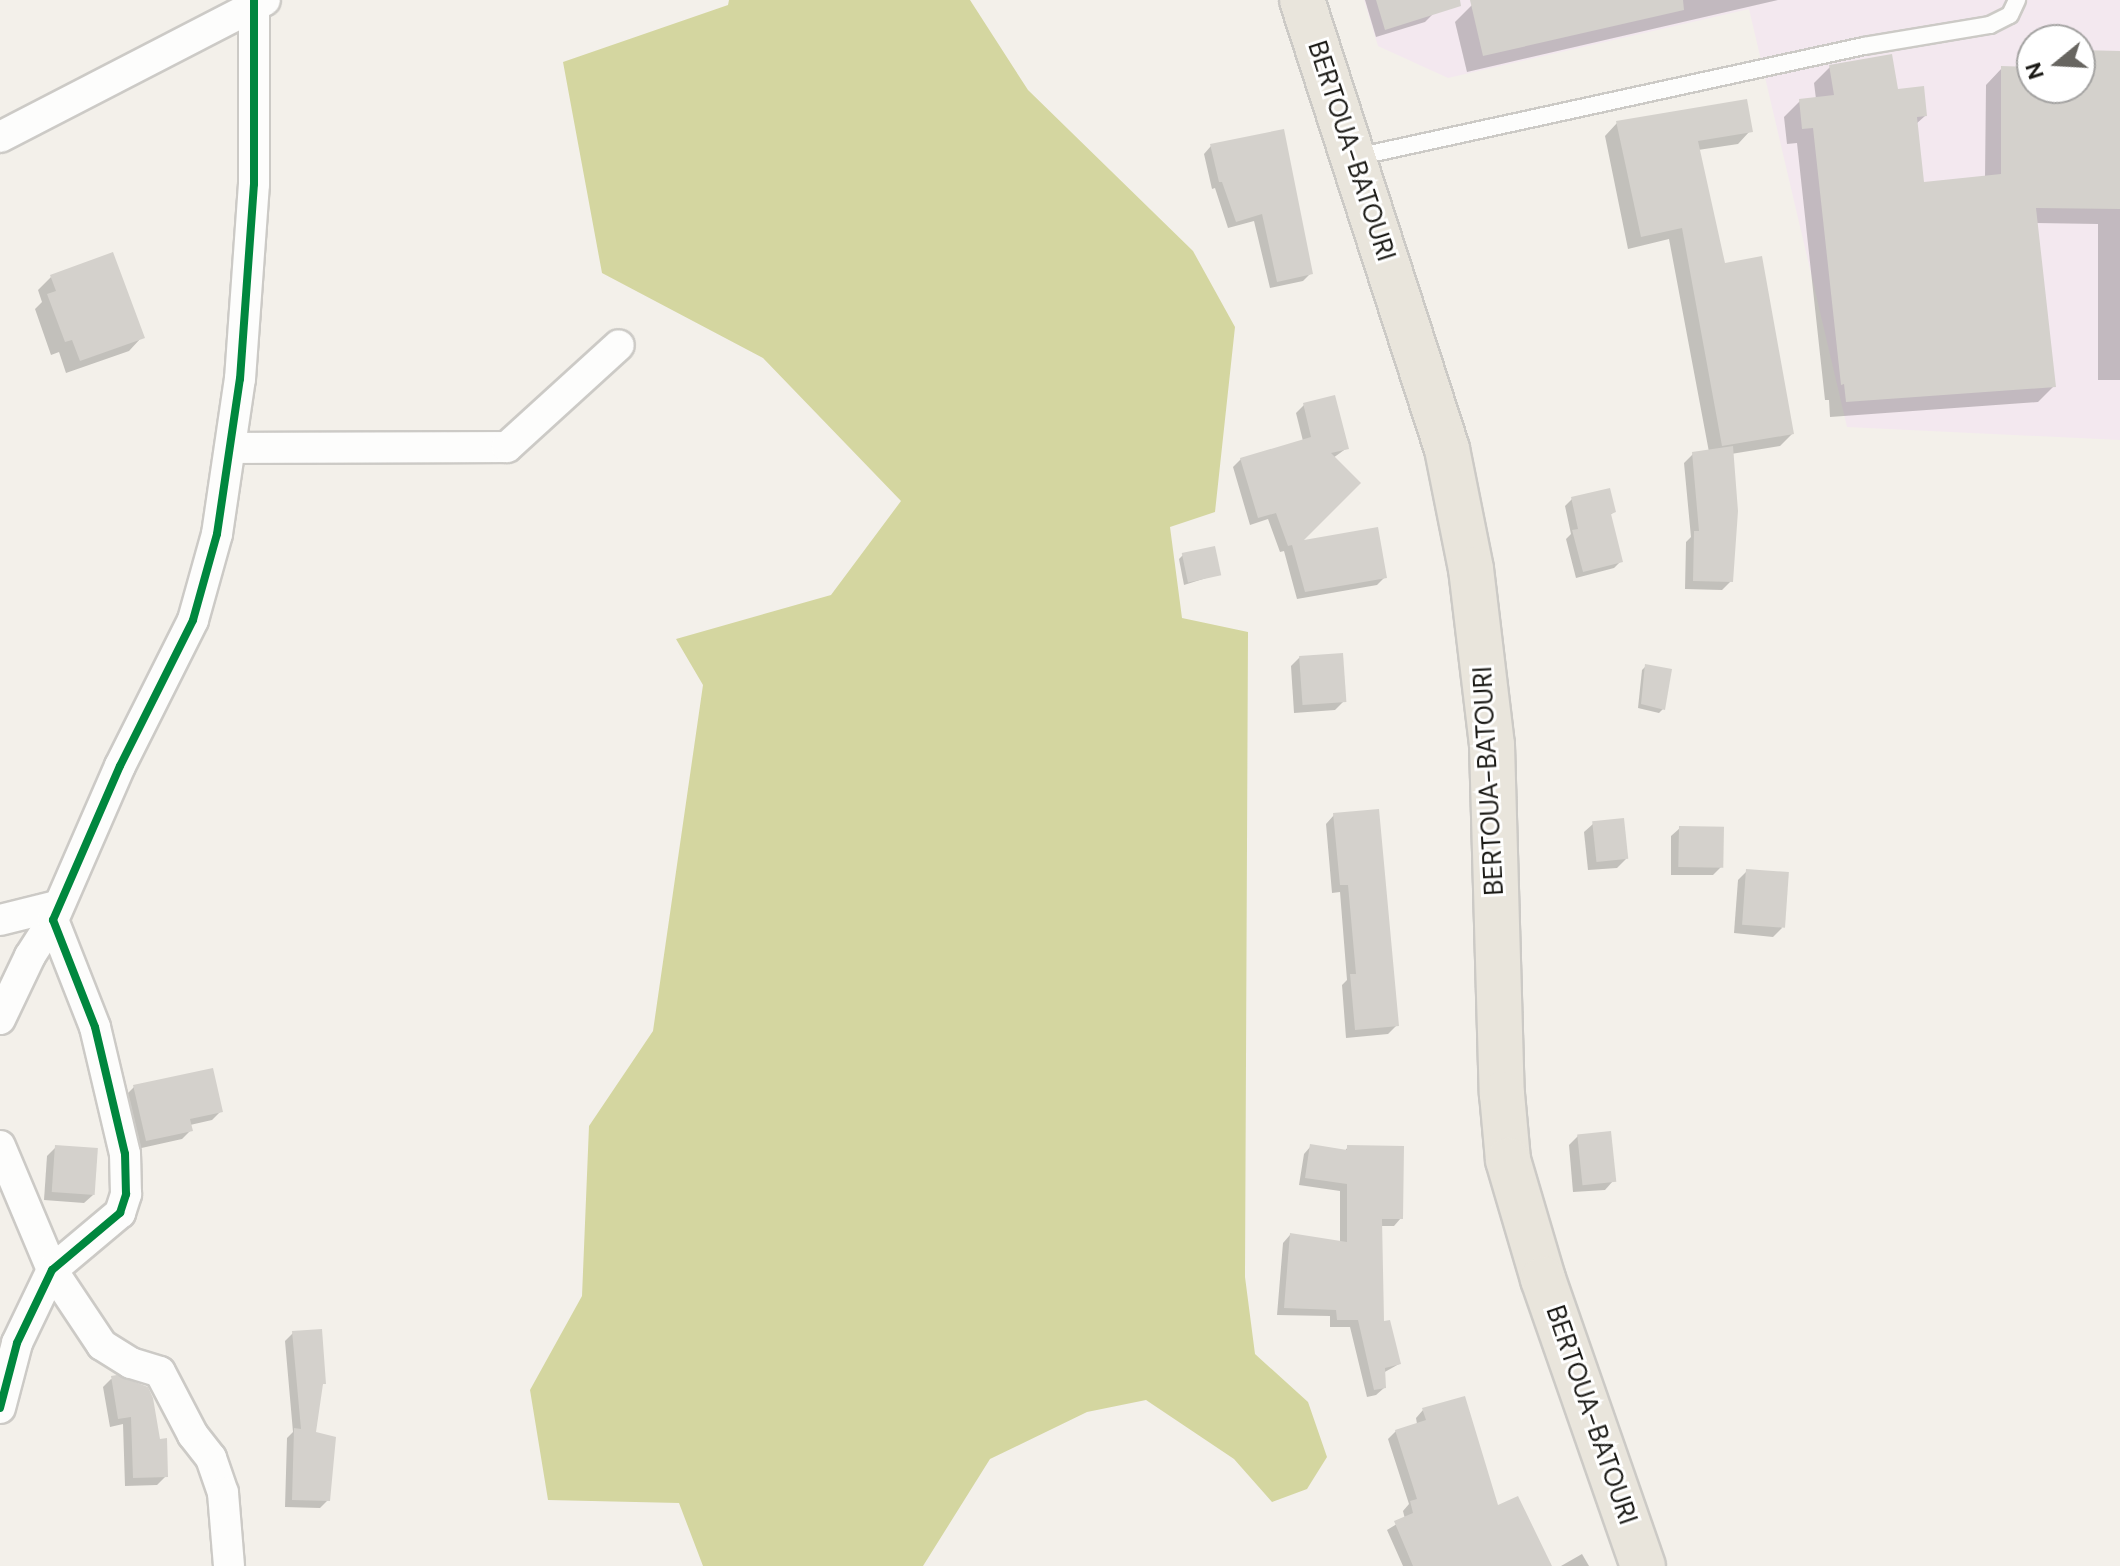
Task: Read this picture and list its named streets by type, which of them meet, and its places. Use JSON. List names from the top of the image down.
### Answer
{
  "streets": {
    "highway": ["BERTOUA-BATOURI"]
  },
  "north": "left"
}
